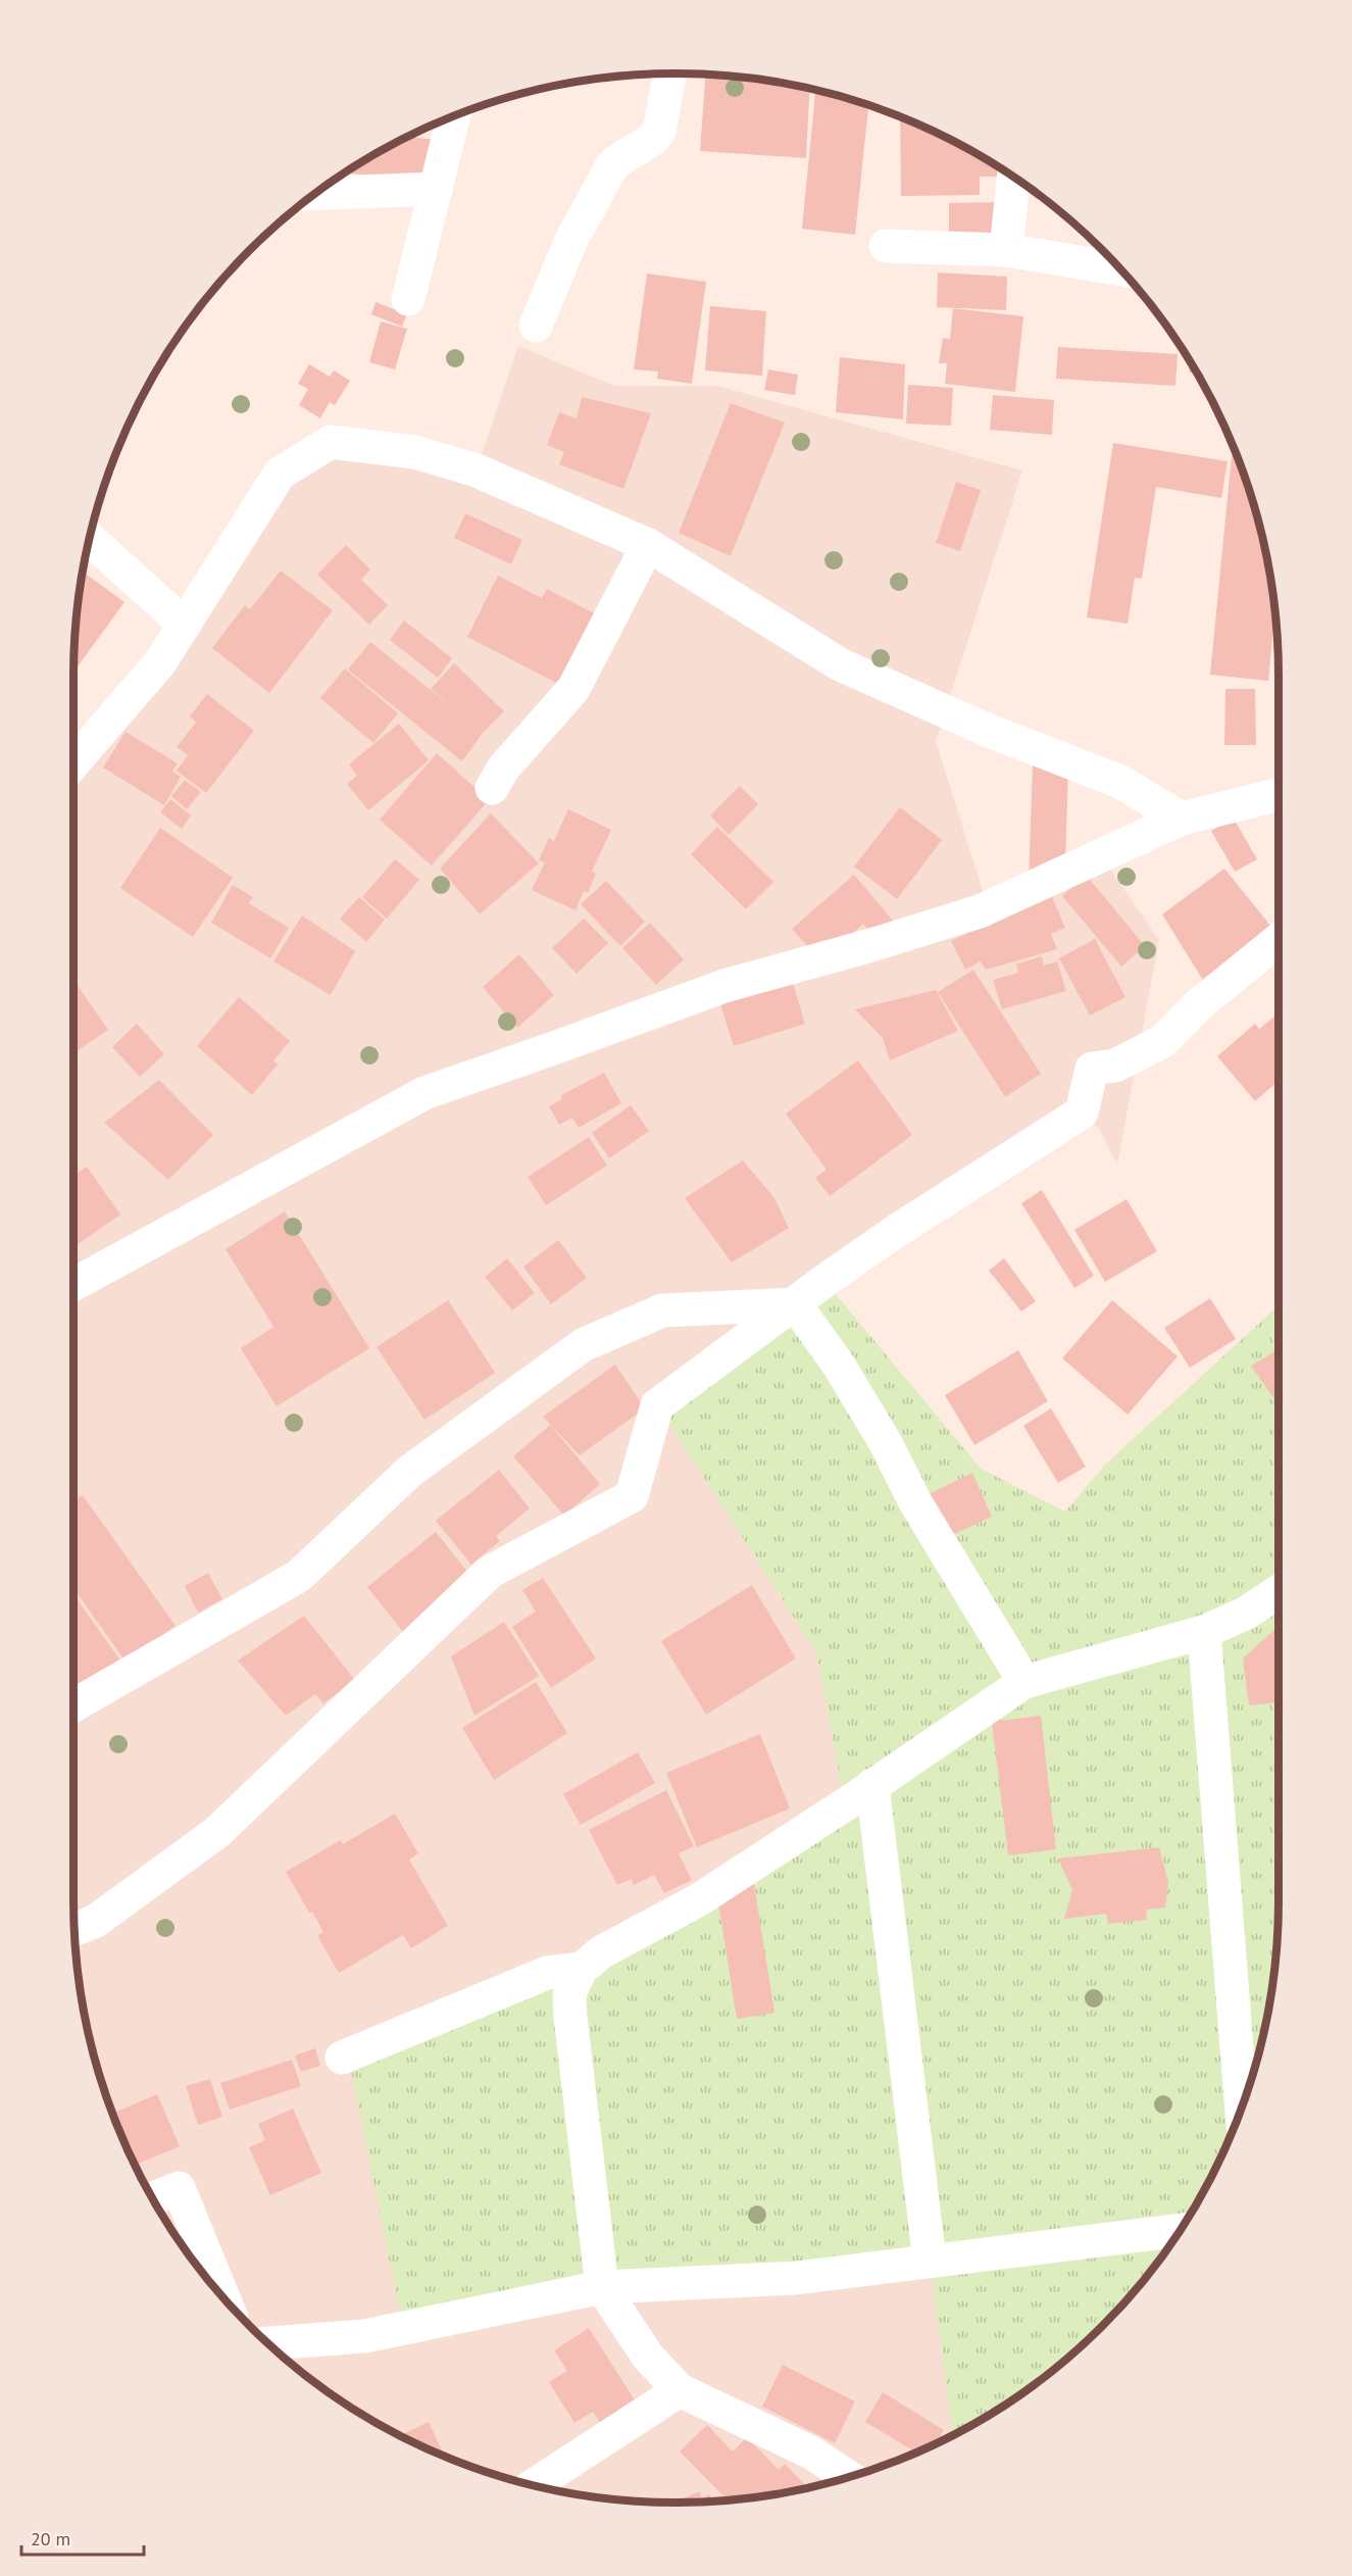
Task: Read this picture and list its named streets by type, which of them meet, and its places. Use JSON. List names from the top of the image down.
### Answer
{
  "scale_bar": "20 m"
}
